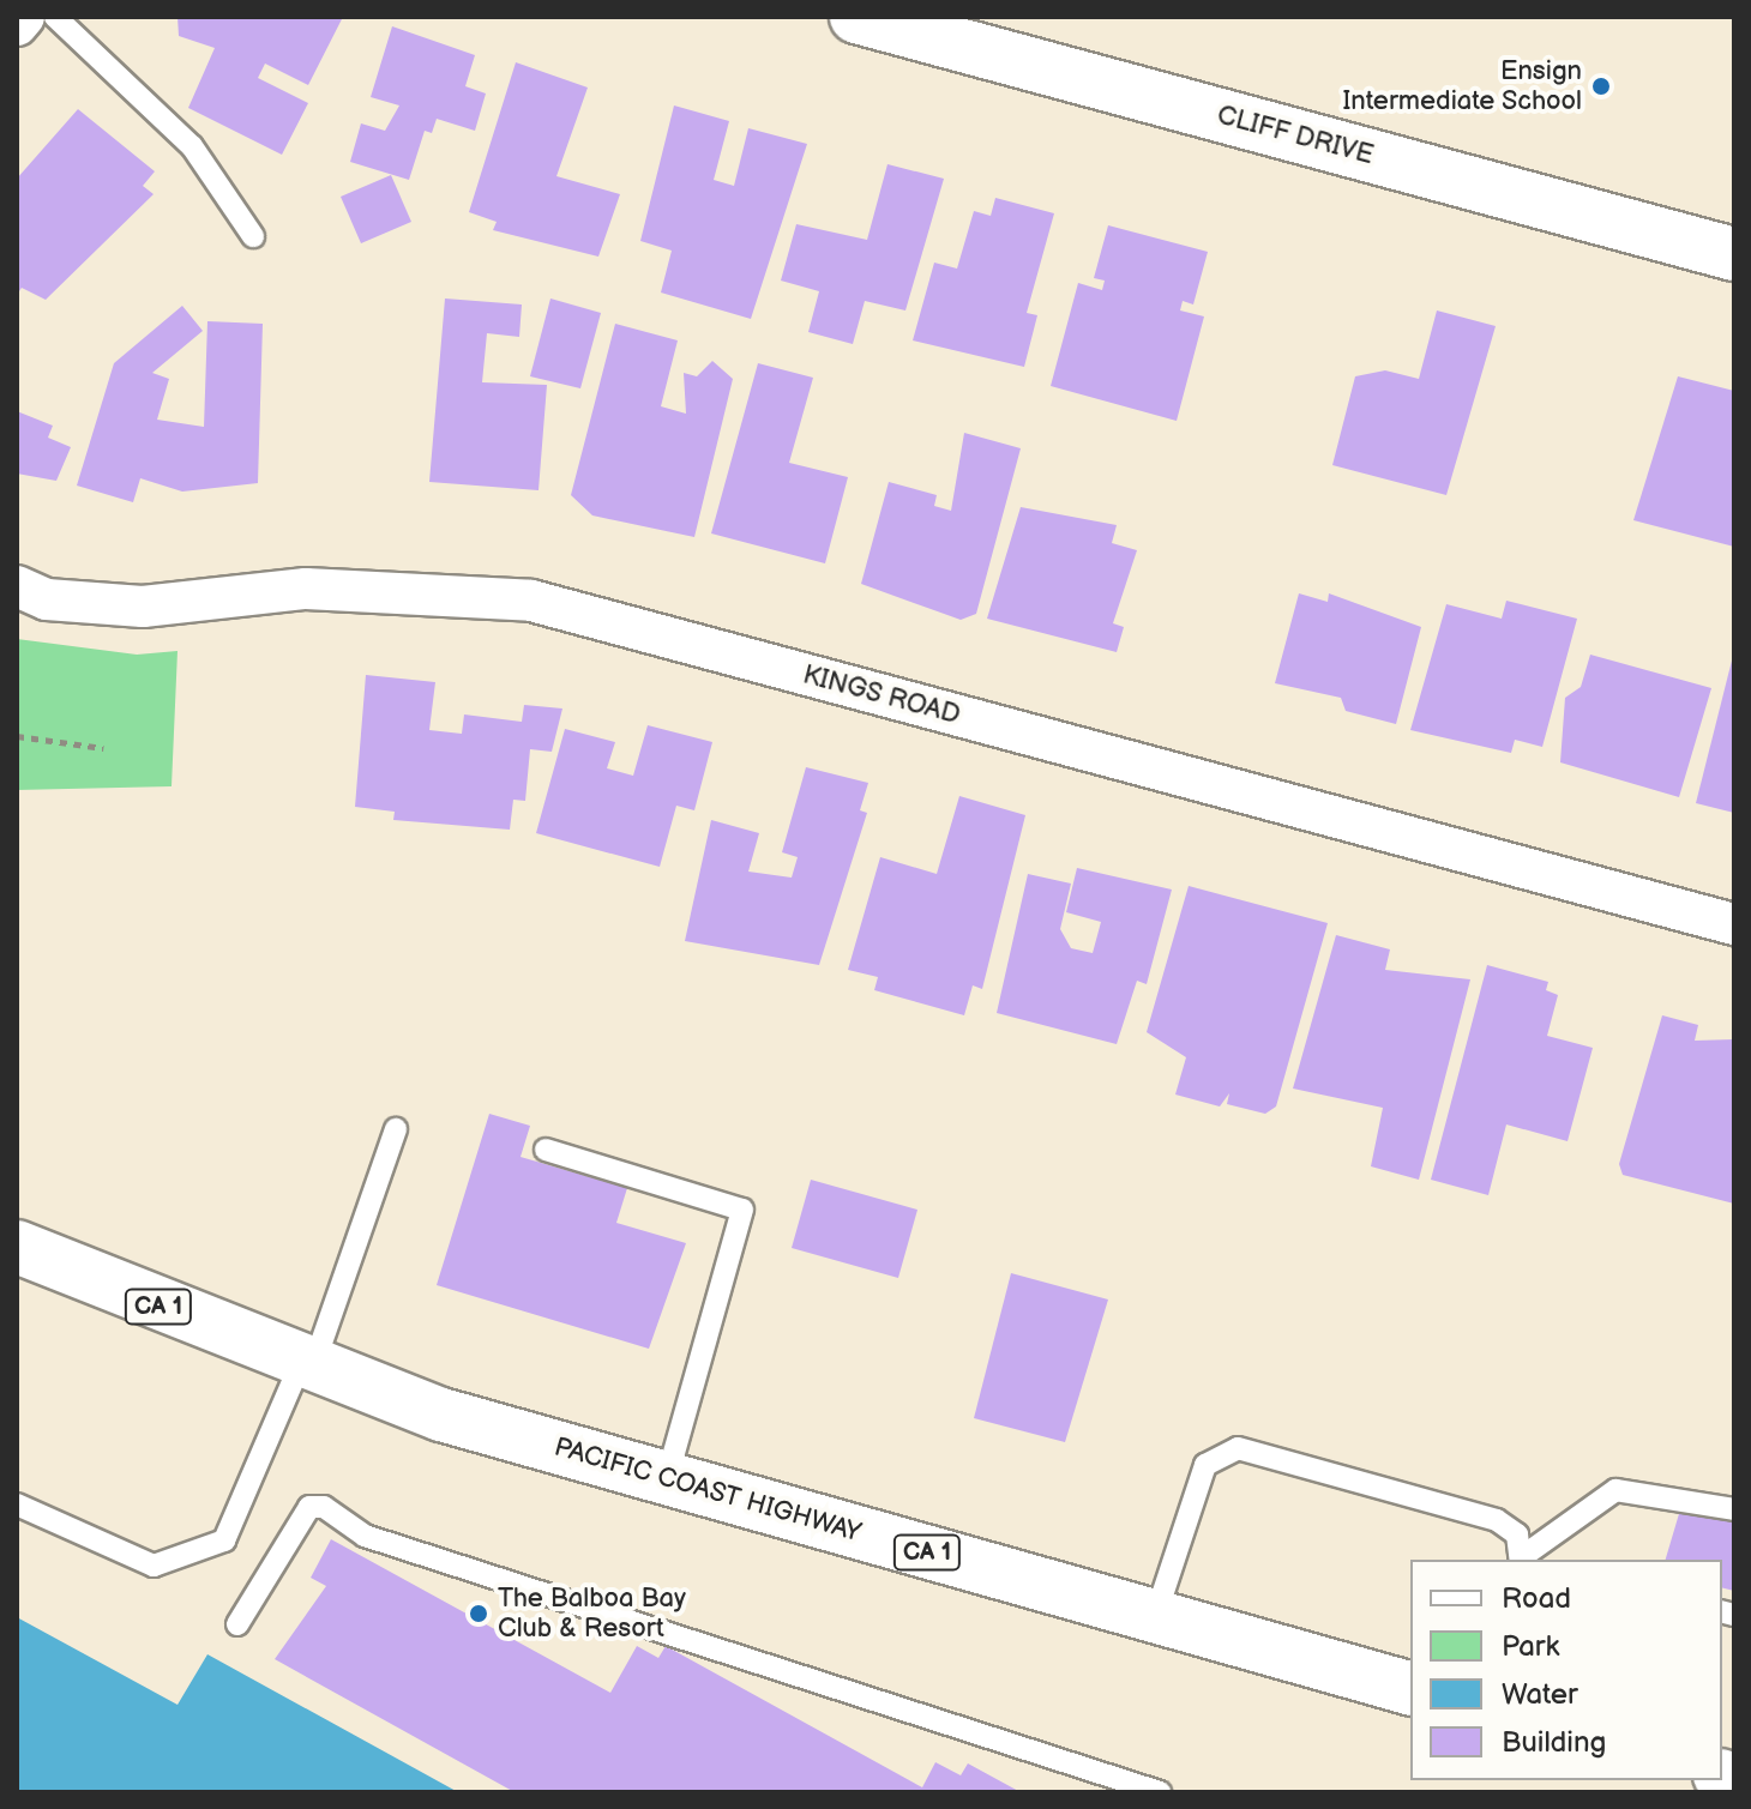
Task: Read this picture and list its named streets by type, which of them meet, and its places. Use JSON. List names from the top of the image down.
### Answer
{
  "streets": {
    "main road": ["CLIFF DRIVE", "CA 1", "PACIFIC COAST HIGHWAY"],
    "street": ["KINGS ROAD"]
  },
  "places": ["Ensign Intermediate School", "The Balboa Bay Club & Resort"],
  "legend": [
    "Road",
    "Park",
    "Water",
    "Building"
  ]
}
